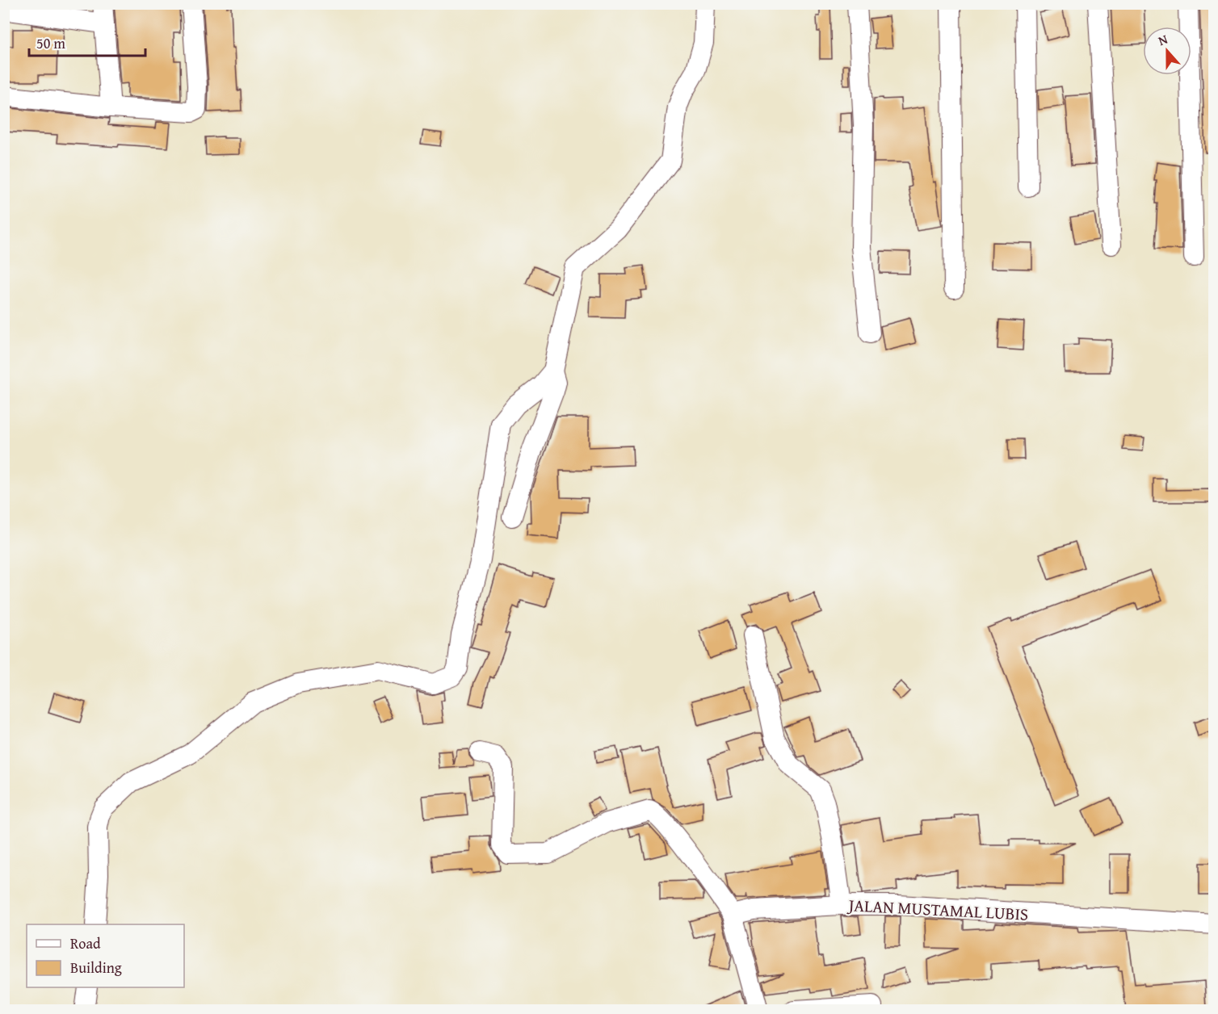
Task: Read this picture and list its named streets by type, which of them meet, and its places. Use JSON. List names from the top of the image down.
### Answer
{
  "streets": {
    "street": ["JALAN MUSTAMAL LUBIS"]
  },
  "legend": ["Road", "Building"],
  "scale_bar": "50 m",
  "north": "top"
}
